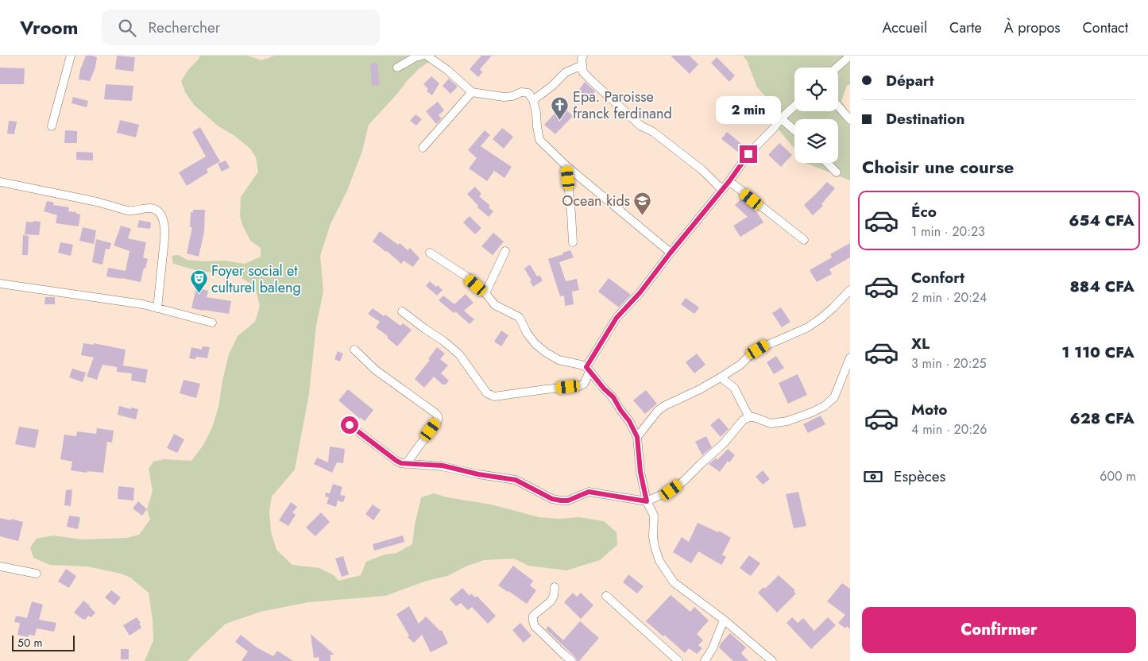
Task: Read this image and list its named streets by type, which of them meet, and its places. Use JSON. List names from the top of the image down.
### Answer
{
  "places": {
    "church": ["Epa. Paroisse franck ferdinand"],
    "school or university": ["Ocean kids"],
    "theatre": ["Foyer social et culturel baleng"]
  },
  "scale_bar": "50 m",
  "page": {
    "header": "Vroom",
    "search": "Rechercher",
    "nav": [
      "Accueil",
      "Carte",
      "À propos",
      "Contact"
    ],
    "banner": ["Départ", "Destination"],
    "bubble": "2 min",
    "heading": "Choisir une course",
    "list": [
      {
        "name": "Éco",
        "note": "1 min · 20:23",
        "value": "654 CFA"
      },
      {
        "name": "Confort",
        "note": "2 min · 20:24",
        "value": "884 CFA"
      },
      {
        "name": "XL",
        "note": "3 min · 20:25",
        "value": "1 110 CFA"
      },
      {
        "name": "Moto",
        "note": "4 min · 20:26",
        "value": "628 CFA"
      }
    ],
    "pay": ["Espèces", "600 m"],
    "buttons": "Confirmer",
    "scale": "50 m"
  }
}
